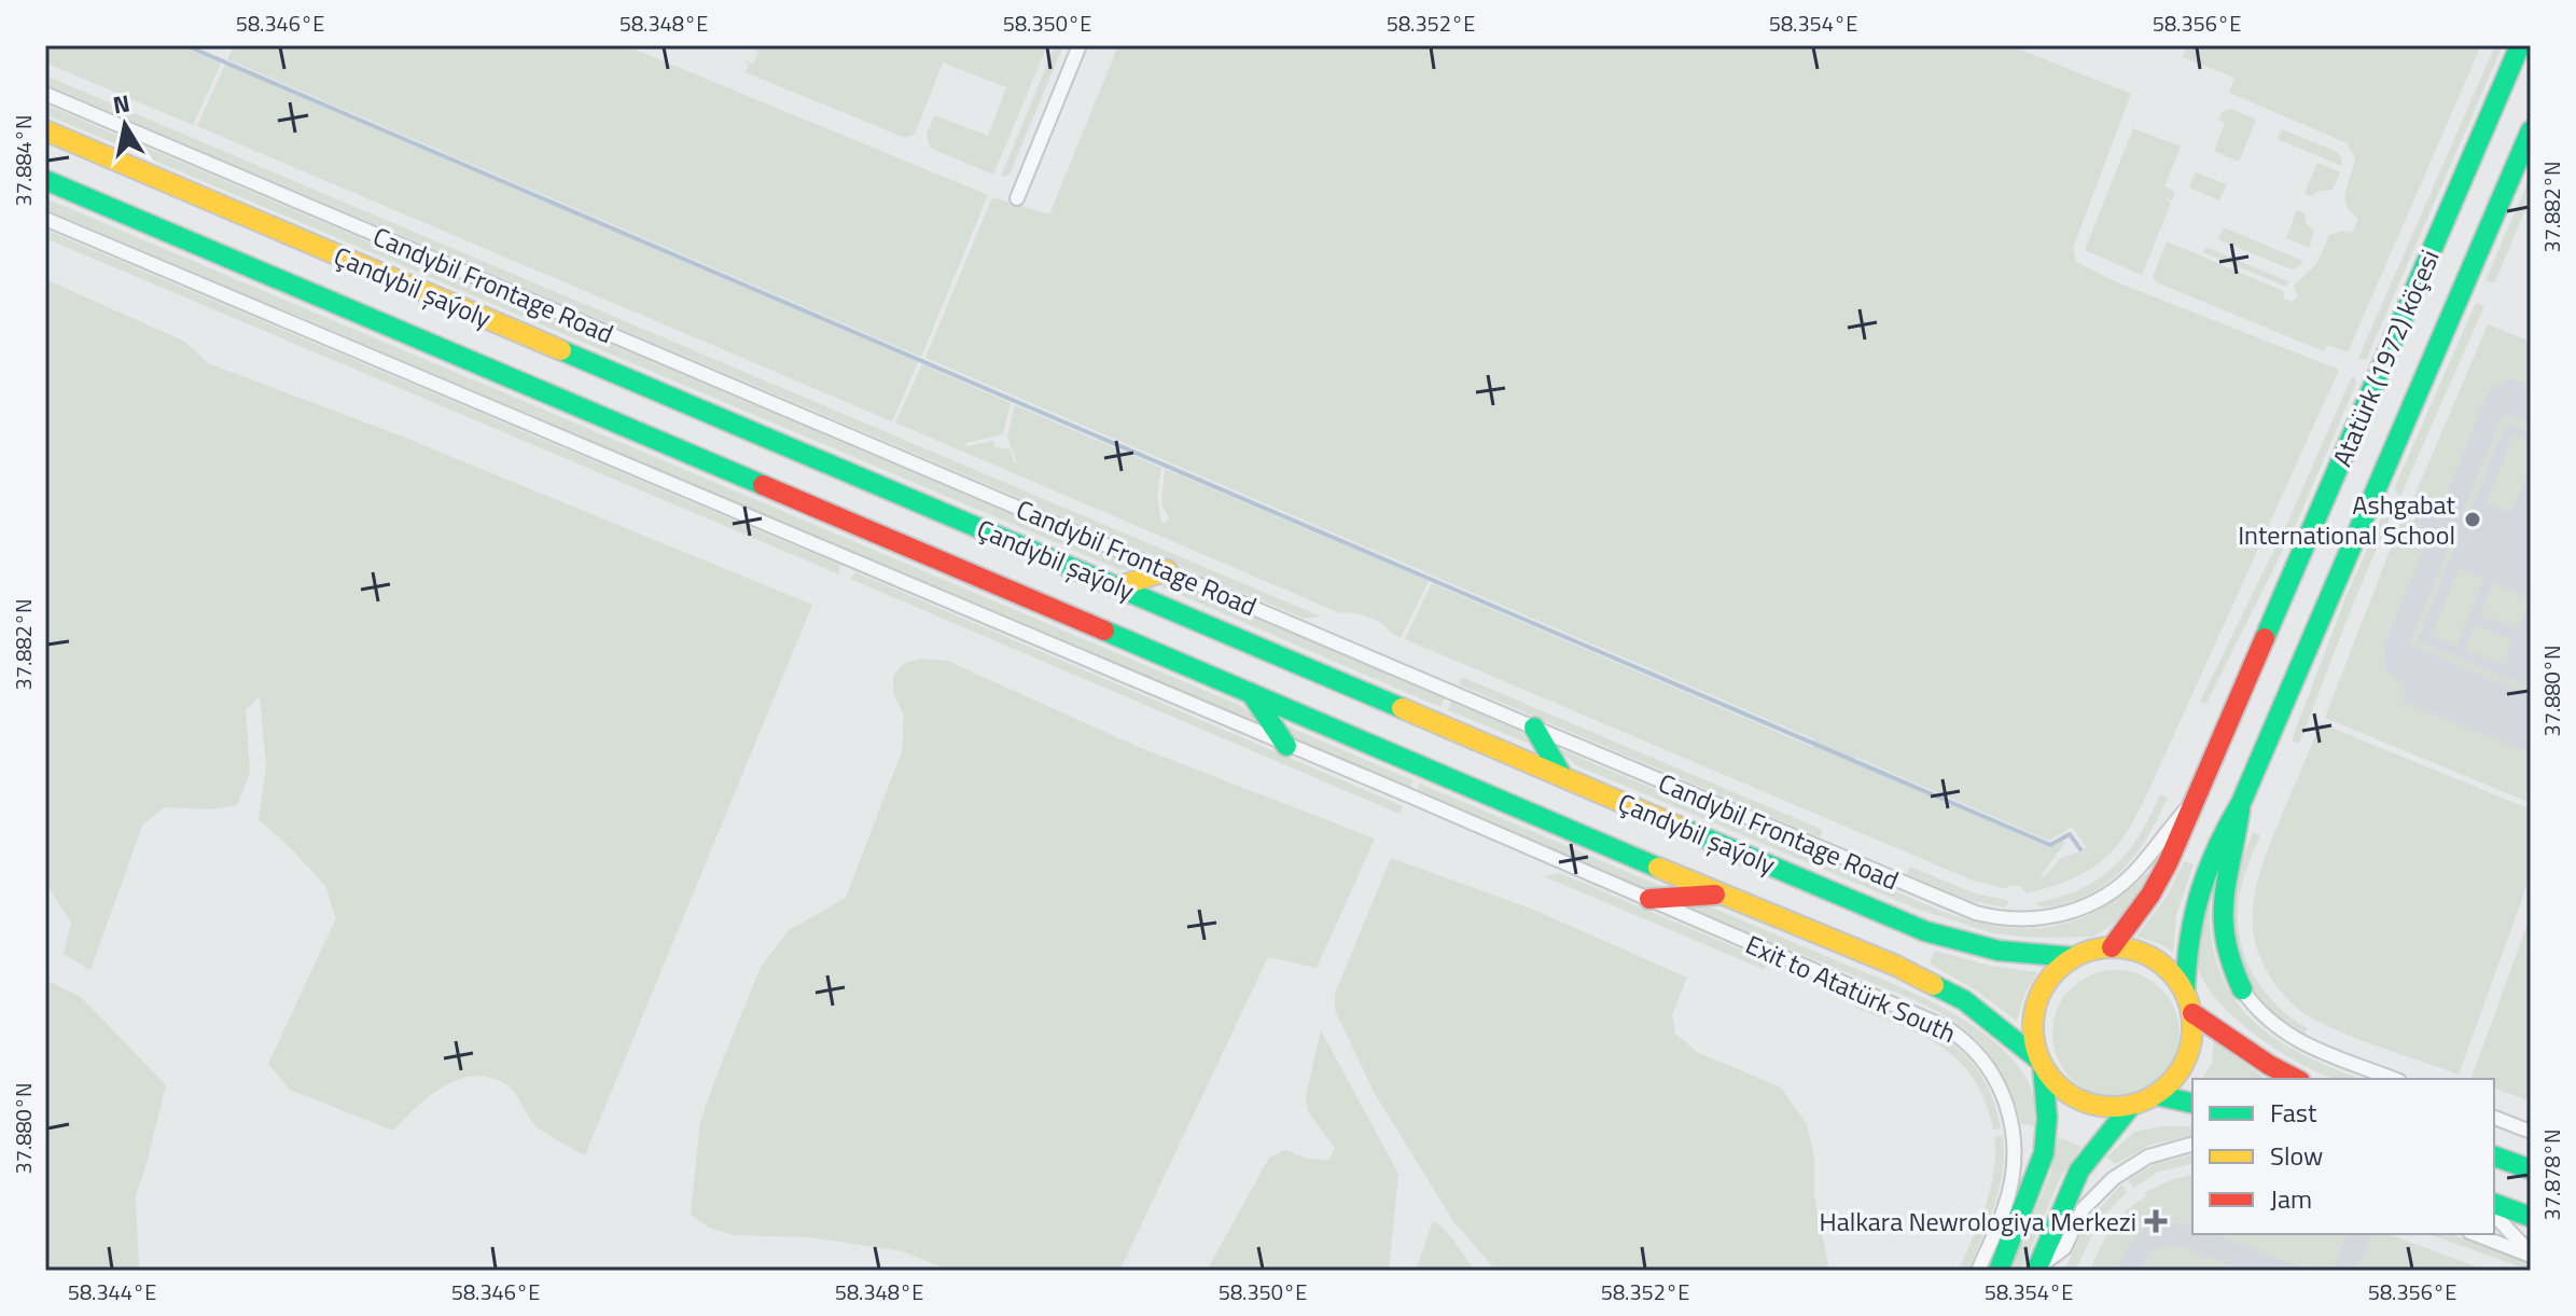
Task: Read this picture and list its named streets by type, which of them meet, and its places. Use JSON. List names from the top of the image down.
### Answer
{
  "streets": {
    "main road": ["Çandybil şaýoly", "Atatürk (1972) köçesi"],
    "street": ["Candybil Frontage Road", "Exit to Atatürk South"]
  },
  "crossings": [
    ["Candybil Frontage Road", "Atatürk (1972) köçesi"],
    ["Çandybil şaýoly", "Atatürk (1972) köçesi"]
  ],
  "places": {
    "other": ["Ashgabat International School"],
    "health": ["Halkara Newrologiya Merkezi"]
  },
  "legend": ["Fast", "Slow", "Jam"],
  "north": "top",
  "coordinates": [
    "58.346°E",
    "58.348°E",
    "58.350°E",
    "58.352°E",
    "58.354°E",
    "58.356°E",
    "37.884°N",
    "37.882°N",
    "37.880°N",
    "37.878°N",
    "58.344°E"
  ]
}
